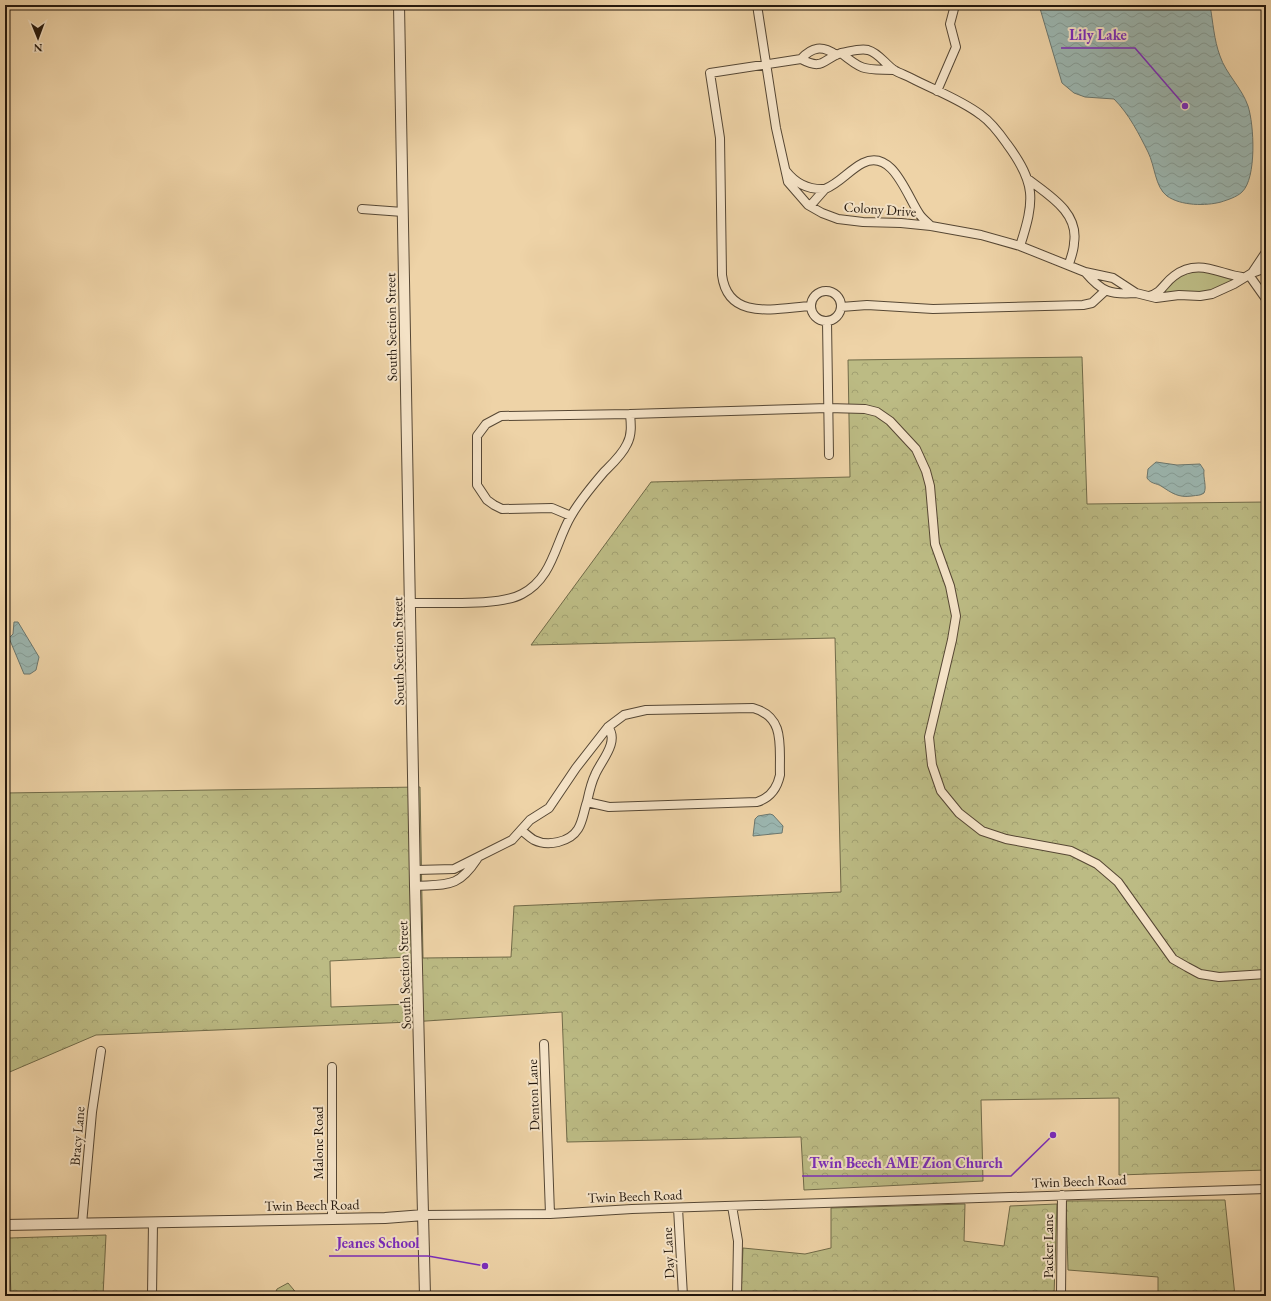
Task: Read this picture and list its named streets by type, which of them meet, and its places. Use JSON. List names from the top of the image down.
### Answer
{
  "streets": {
    "street": [
      "Colony Drive",
      "South Section Street",
      "Denton Lane",
      "Bracy Lane",
      "Malone Road",
      "Twin Beech Road",
      "Packer Lane",
      "Day Lane"
    ]
  },
  "crossings": [
    ["South Section Street", "Twin Beech Road"],
    ["Denton Lane", "Twin Beech Road"],
    ["Bracy Lane", "Twin Beech Road"],
    ["Malone Road", "Twin Beech Road"],
    ["Twin Beech Road", "Packer Lane"],
    ["Twin Beech Road", "Day Lane"]
  ],
  "places": ["Lily Lake", "Twin Beech AME Zion Church", "Jeanes School"],
  "north": "bottom"
}
